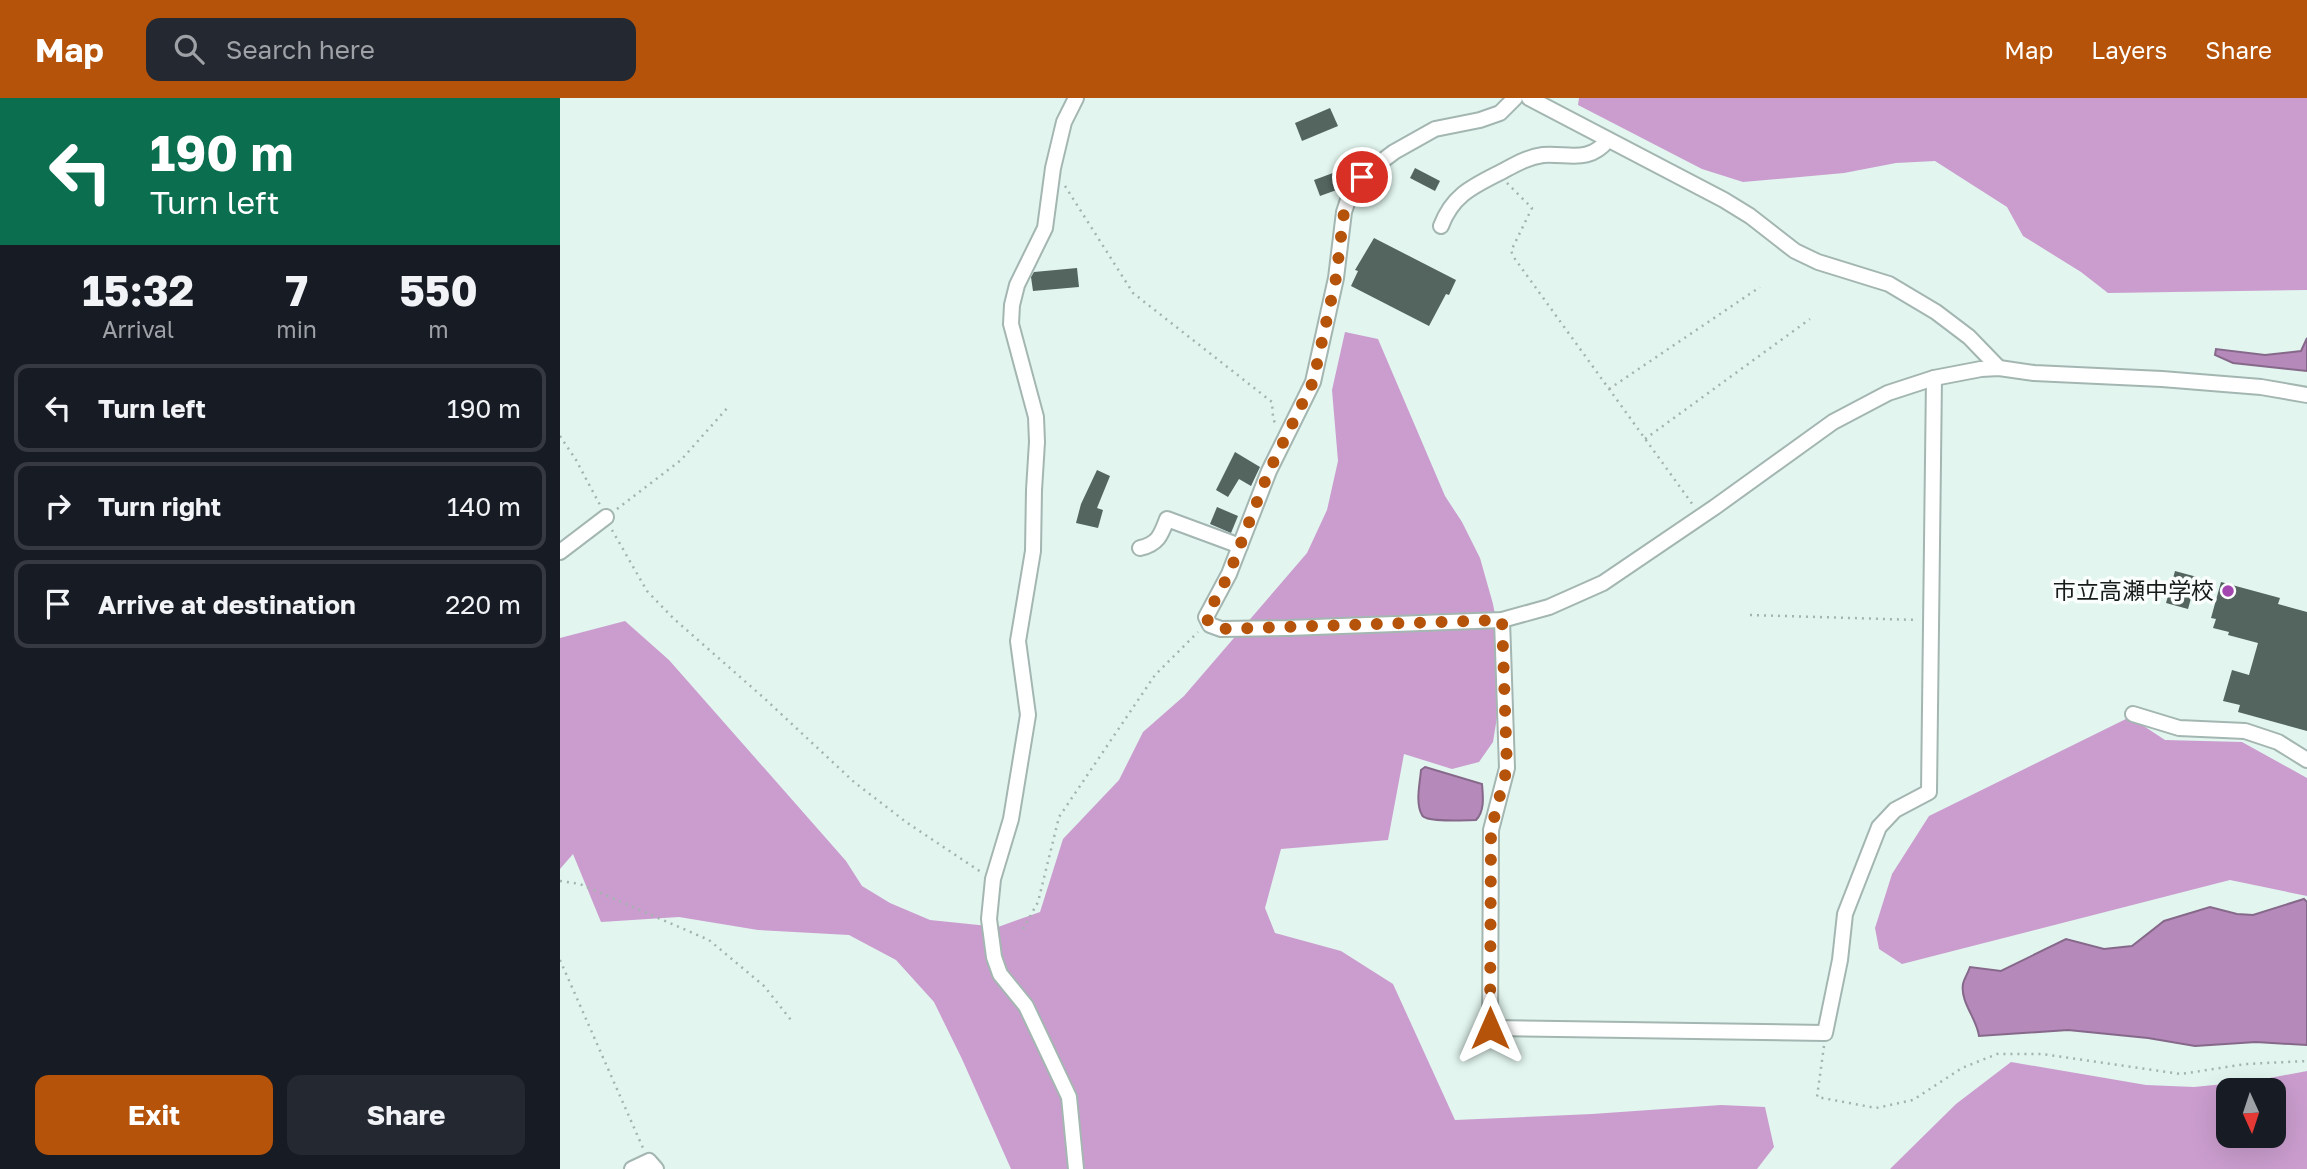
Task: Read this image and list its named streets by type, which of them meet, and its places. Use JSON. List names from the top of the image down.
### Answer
{
  "places": ["市立高瀬中学校"],
  "north": "bottom",
  "page": {
    "header": "Map",
    "search": "Search here",
    "nav": ["Map", "Layers", "Share"],
    "turn": ["190 m", "Turn left"],
    "eta": [
      "15:32",
      "Arrival",
      "7",
      "min",
      "550",
      "m"
    ],
    "list": [
      {
        "name": "Turn left",
        "value": "190 m"
      },
      {
        "name": "Turn right",
        "value": "140 m"
      },
      {
        "name": "Arrive at destination",
        "value": "220 m"
      }
    ],
    "buttons": ["Exit", "Share"]
  }
}
